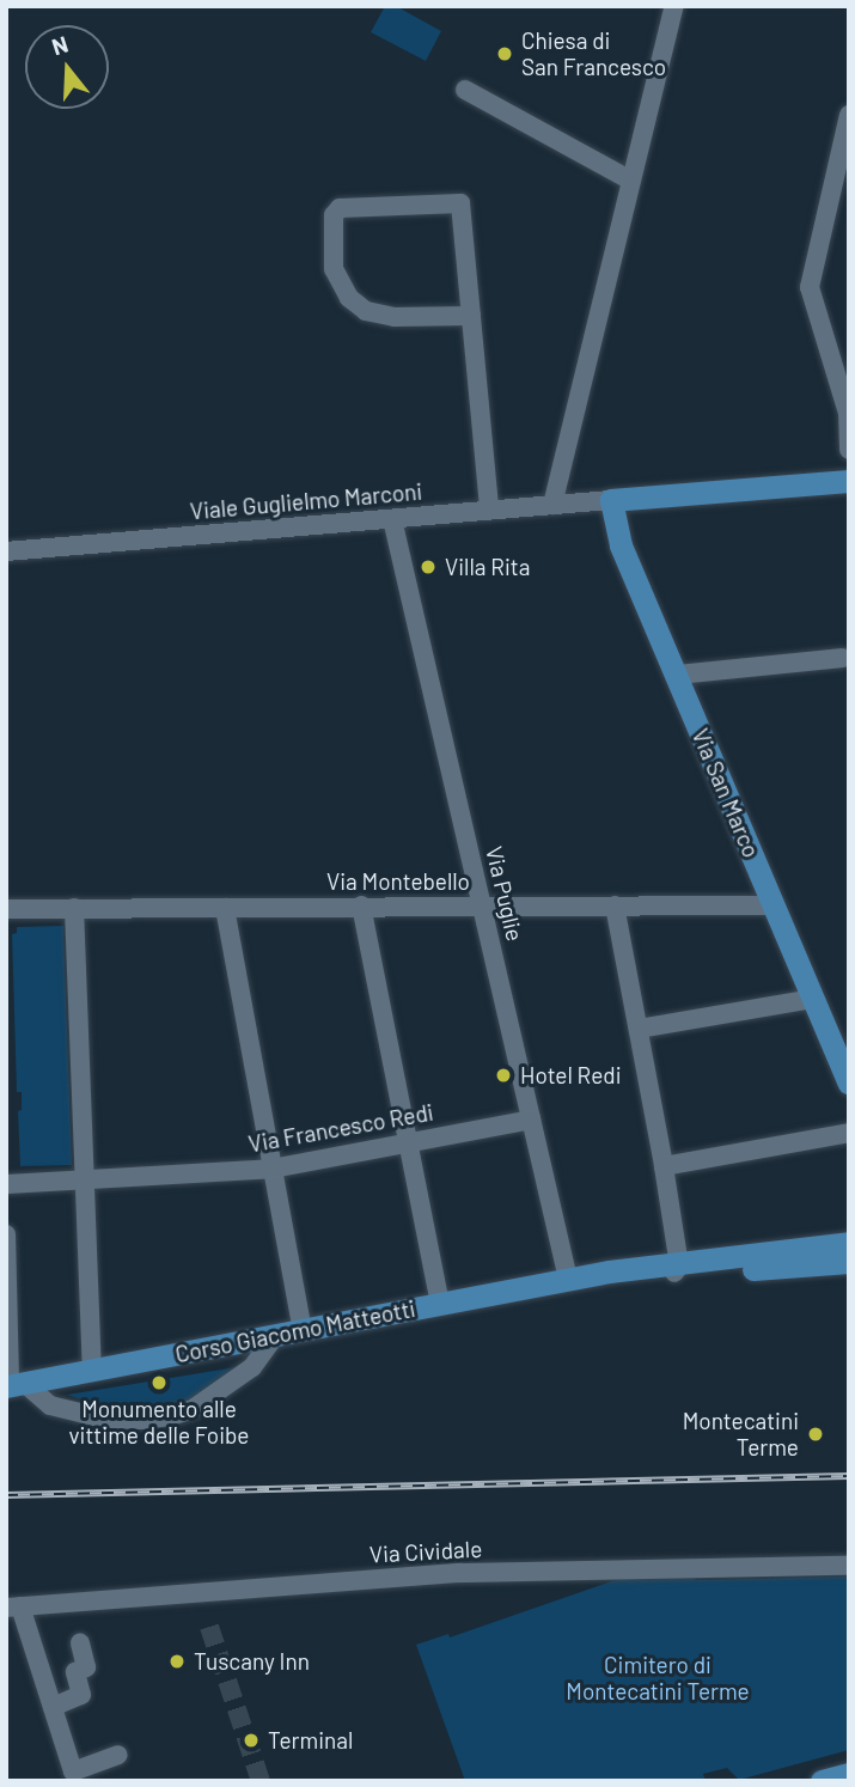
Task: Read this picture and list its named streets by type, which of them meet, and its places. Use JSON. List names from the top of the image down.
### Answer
{
  "streets": {
    "main road": ["Via San Marco", "Corso Giacomo Matteotti"],
    "street": [
      "Viale Guglielmo Marconi",
      "Via Montebello",
      "Via Puglie",
      "Via Francesco Redi",
      "Via Cividale"
    ]
  },
  "crossings": [
    ["Viale Guglielmo Marconi", "Via San Marco"],
    ["Viale Guglielmo Marconi", "Via Puglie"],
    ["Via San Marco", "Via Montebello"],
    ["Via Montebello", "Via Puglie"],
    ["Via Puglie", "Via Francesco Redi"],
    ["Via Puglie", "Corso Giacomo Matteotti"]
  ],
  "parks": ["Cimitero di Montecatini Terme"],
  "places": [
    "Chiesa di San Francesco",
    "Villa Rita",
    "Hotel Redi",
    "Monumento alle vittime delle Foibe",
    "Montecatini Terme",
    "Tuscany Inn",
    "Terminal"
  ],
  "north": "top"
}
